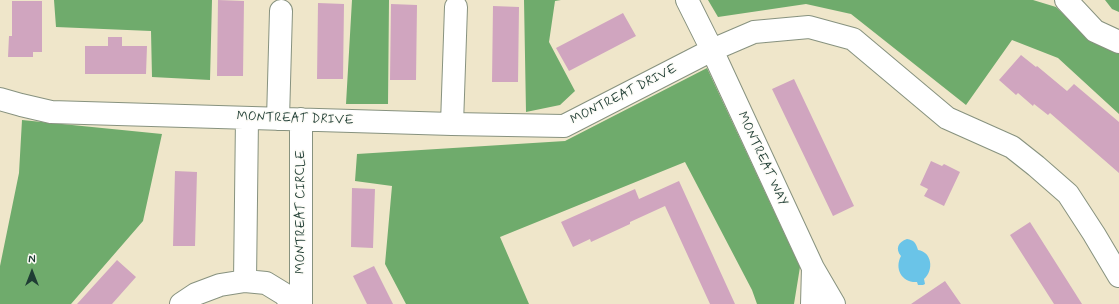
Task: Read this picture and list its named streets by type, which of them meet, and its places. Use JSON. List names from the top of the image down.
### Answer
{
  "streets": {
    "street": ["MONTREAT DRIVE", "MONTREAT WAY", "MONTREAT CIRCLE"]
  },
  "crossings": [
    ["MONTREAT DRIVE", "MONTREAT WAY"],
    ["MONTREAT DRIVE", "MONTREAT CIRCLE"]
  ],
  "north": "top"
}
